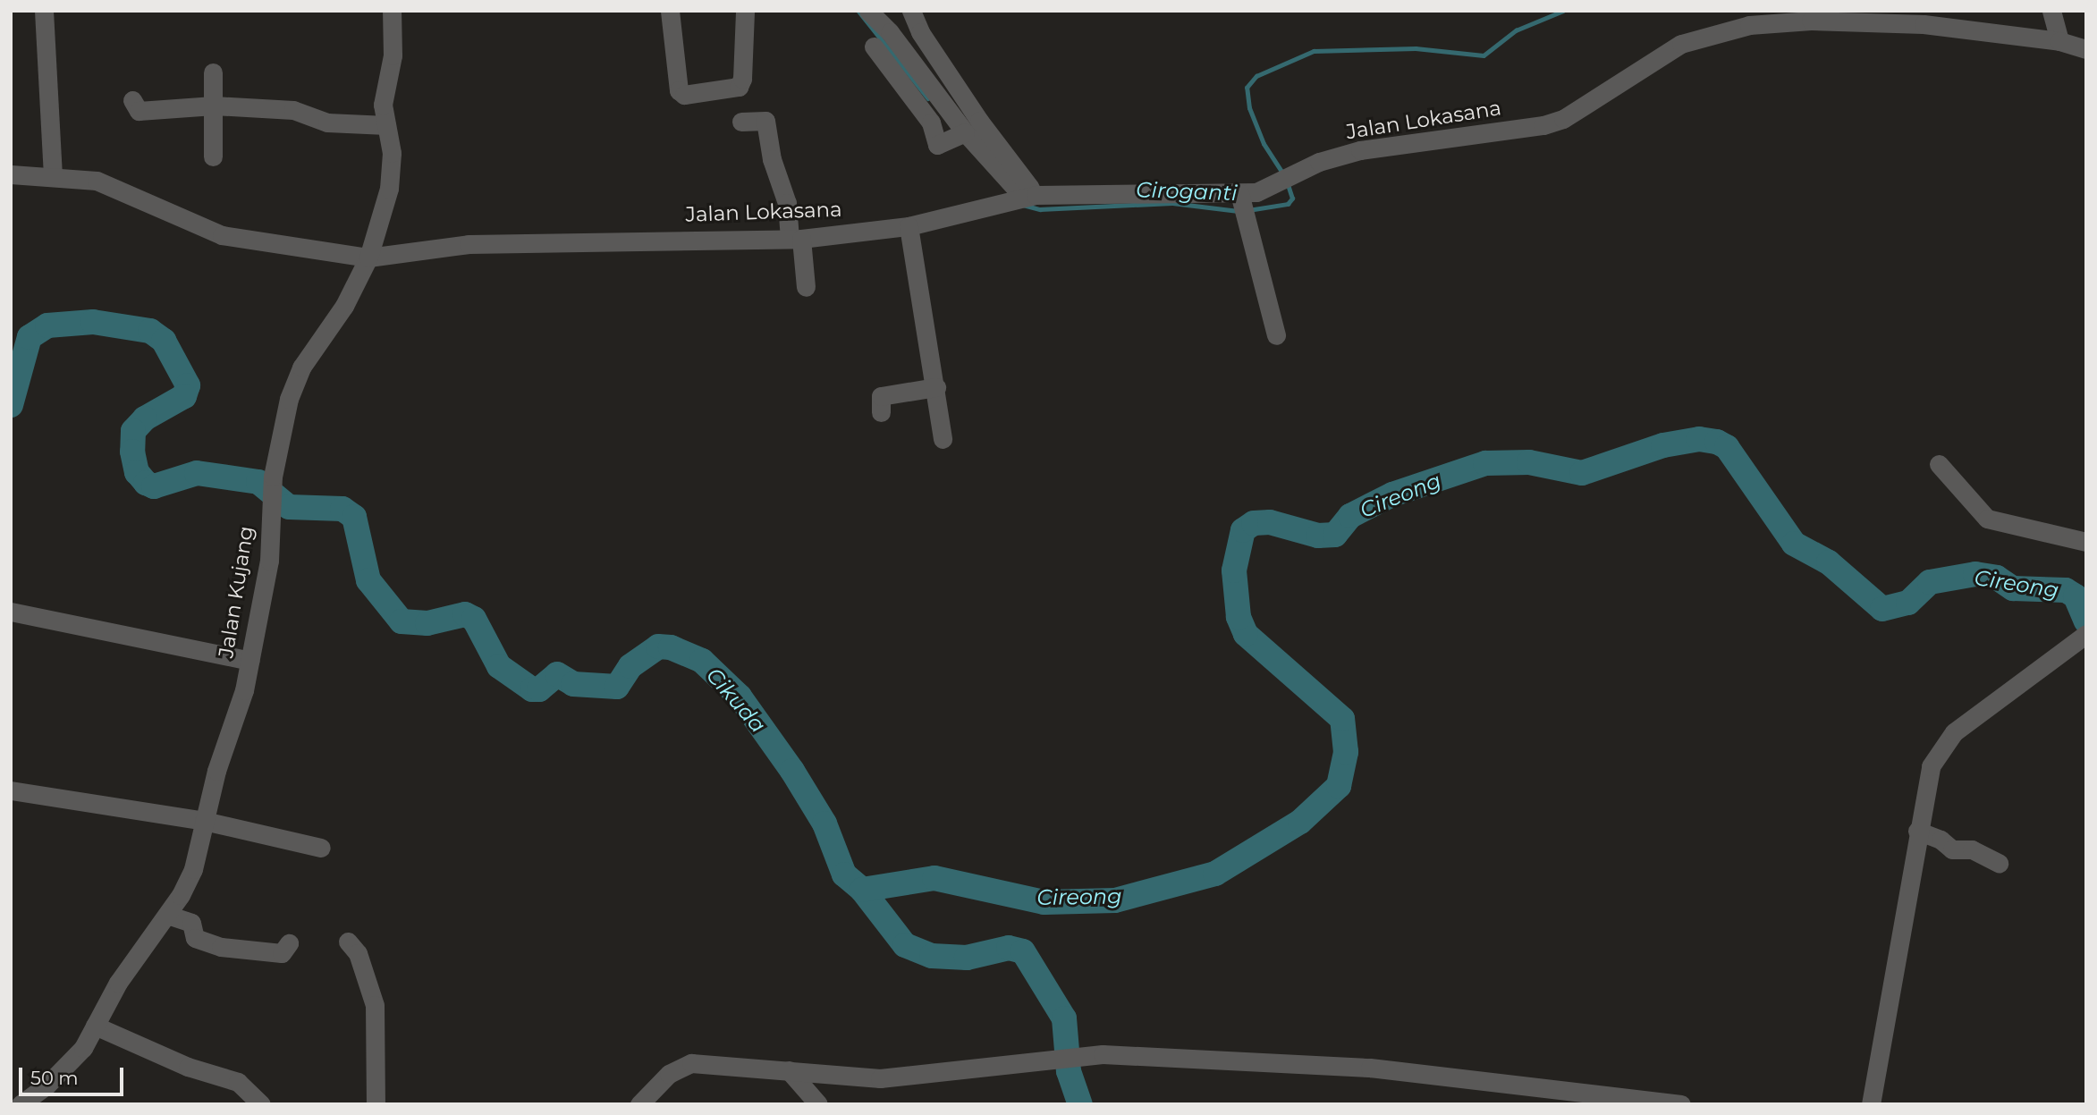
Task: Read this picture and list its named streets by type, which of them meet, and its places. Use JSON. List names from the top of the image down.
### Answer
{
  "streets": {
    "street": ["Jalan Lokasana", "Jalan Kujang"]
  },
  "crossings": [
    ["Jalan Lokasana", "Jalan Kujang"]
  ],
  "water": ["Ciroganti", "Cireong", "Cikuda"],
  "scale_bar": "50 m"
}
